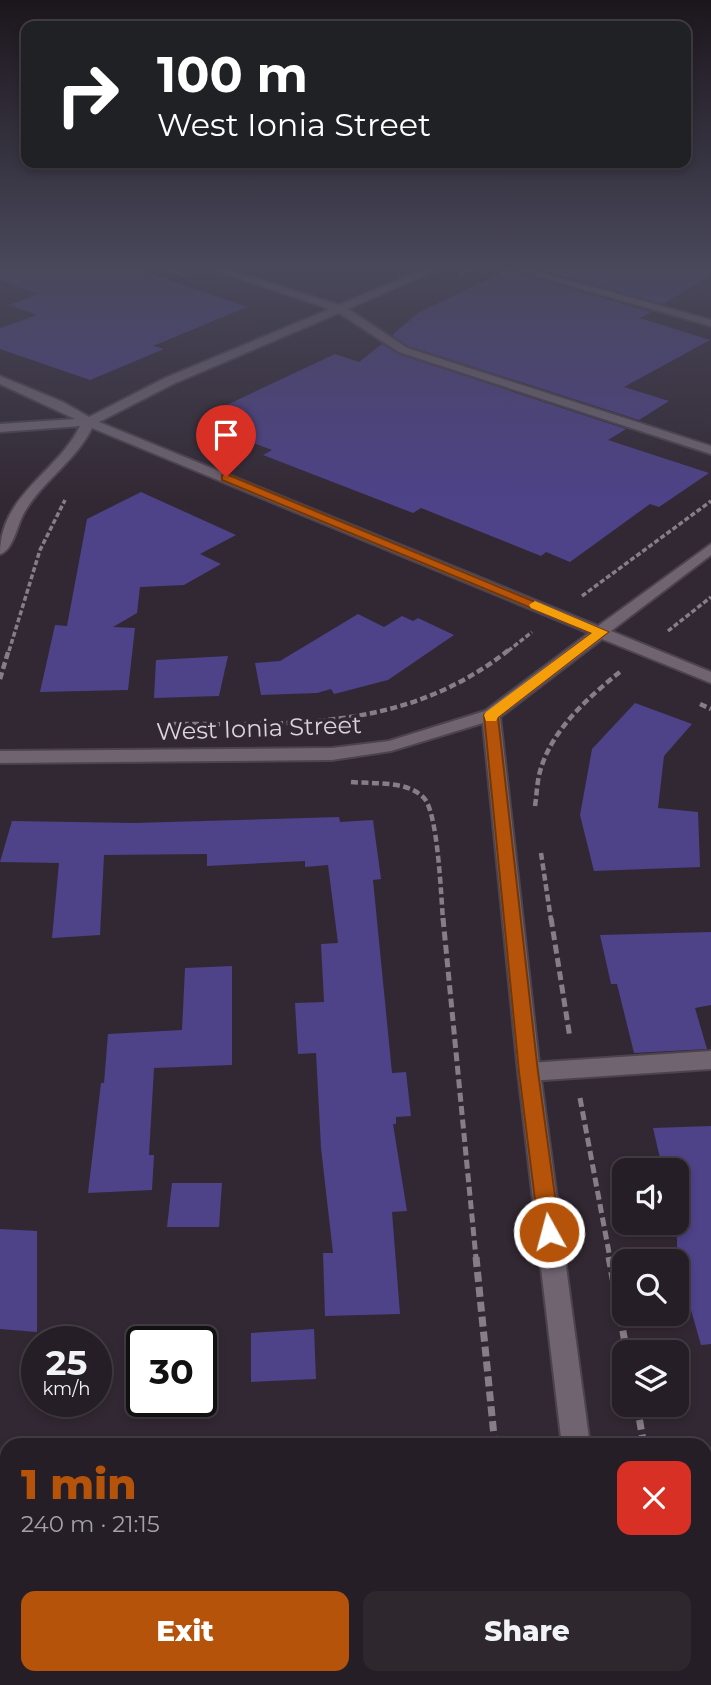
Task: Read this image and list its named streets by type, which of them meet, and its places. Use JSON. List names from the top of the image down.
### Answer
{
  "streets": {
    "street": ["West Ionia Street"]
  },
  "page": {
    "turn": ["100 m", "West Ionia Street"],
    "speed": "25 km/h",
    "limit": "30",
    "heading": ["1 min", "240 m · 21:15"],
    "buttons": ["Exit", "Share"]
  }
}
